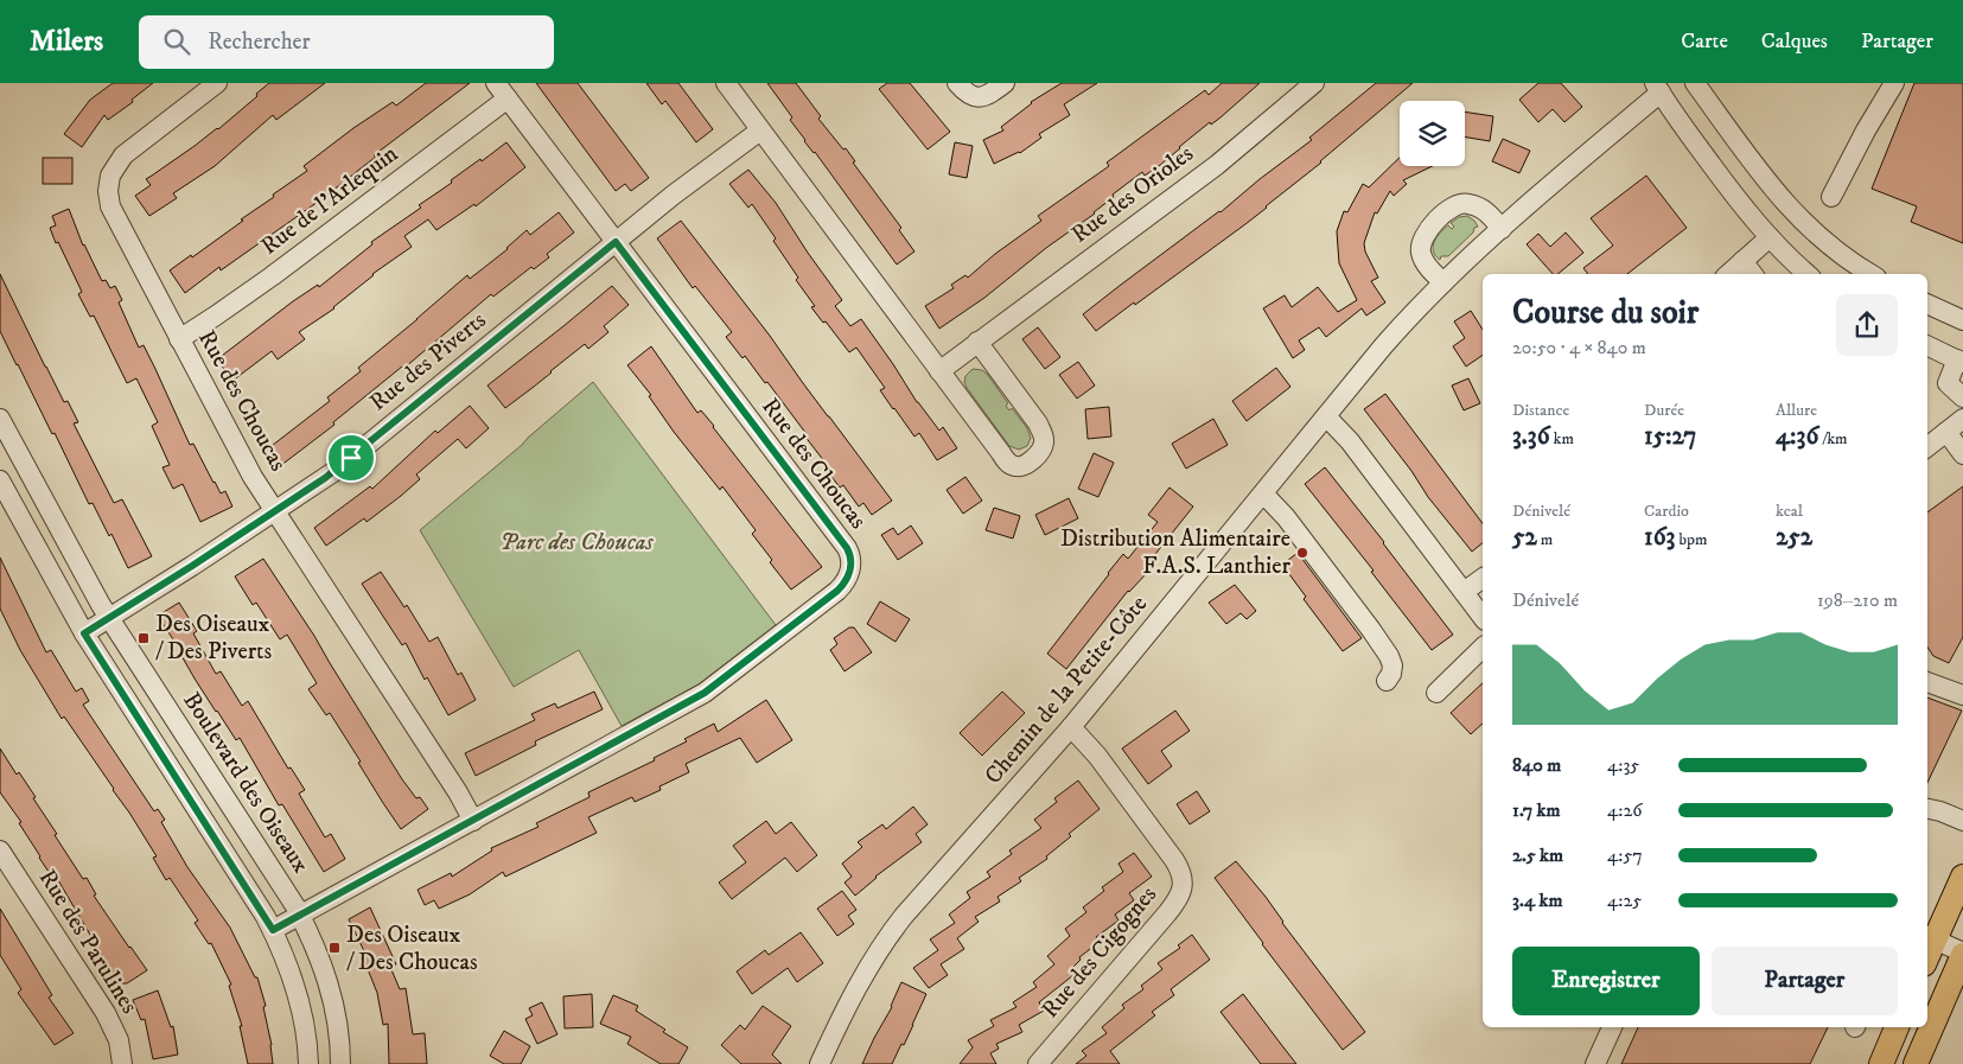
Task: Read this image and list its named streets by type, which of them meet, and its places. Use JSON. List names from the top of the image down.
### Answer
{
  "streets": {
    "street": [
      "Rue des Orioles",
      "Rue de l'Arlequin",
      "Rue des Piverts",
      "Rue des Choucas",
      "Chemin de la Petite-Côte",
      "Boulevard des Oiseaux",
      "Rue des Parulines",
      "Rue des Cigognes"
    ]
  },
  "crossings": [
    ["Rue de l'Arlequin", "Rue des Choucas"],
    ["Rue des Piverts", "Rue des Choucas"],
    ["Rue des Piverts", "Boulevard des Oiseaux"],
    ["Rue des Choucas", "Boulevard des Oiseaux"],
    ["Chemin de la Petite-Côte", "Rue des Cigognes"]
  ],
  "parks": ["Parc des Choucas"],
  "places": {
    "other": ["Distribution Alimentaire F.A.S. Lanthier"],
    "transit": ["Des Oiseaux / Des Piverts", "Des Oiseaux / Des Choucas"]
  },
  "page": {
    "header": "Milers",
    "search": "Rechercher",
    "nav": ["Carte", "Calques", "Partager"],
    "heading": ["Course du soir", "20:50 · 4 × 840 m"],
    "stats": [
      ["Distance", "3.36 km"],
      ["Durée", "15:27"],
      ["Allure", "4:36 /km"],
      ["Dénivelé", "52 m"],
      ["Cardio", "163 bpm"],
      ["kcal", "252"]
    ],
    "chart": ["Dénivelé", "198–210 m"],
    "list": [
      {
        "name": "840 m",
        "note": "4:35"
      },
      {
        "name": "1.7 km",
        "note": "4:26"
      },
      {
        "name": "2.5 km",
        "note": "4:57"
      },
      {
        "name": "3.4 km",
        "note": "4:25"
      }
    ],
    "buttons": ["Enregistrer", "Partager"]
  }
}
